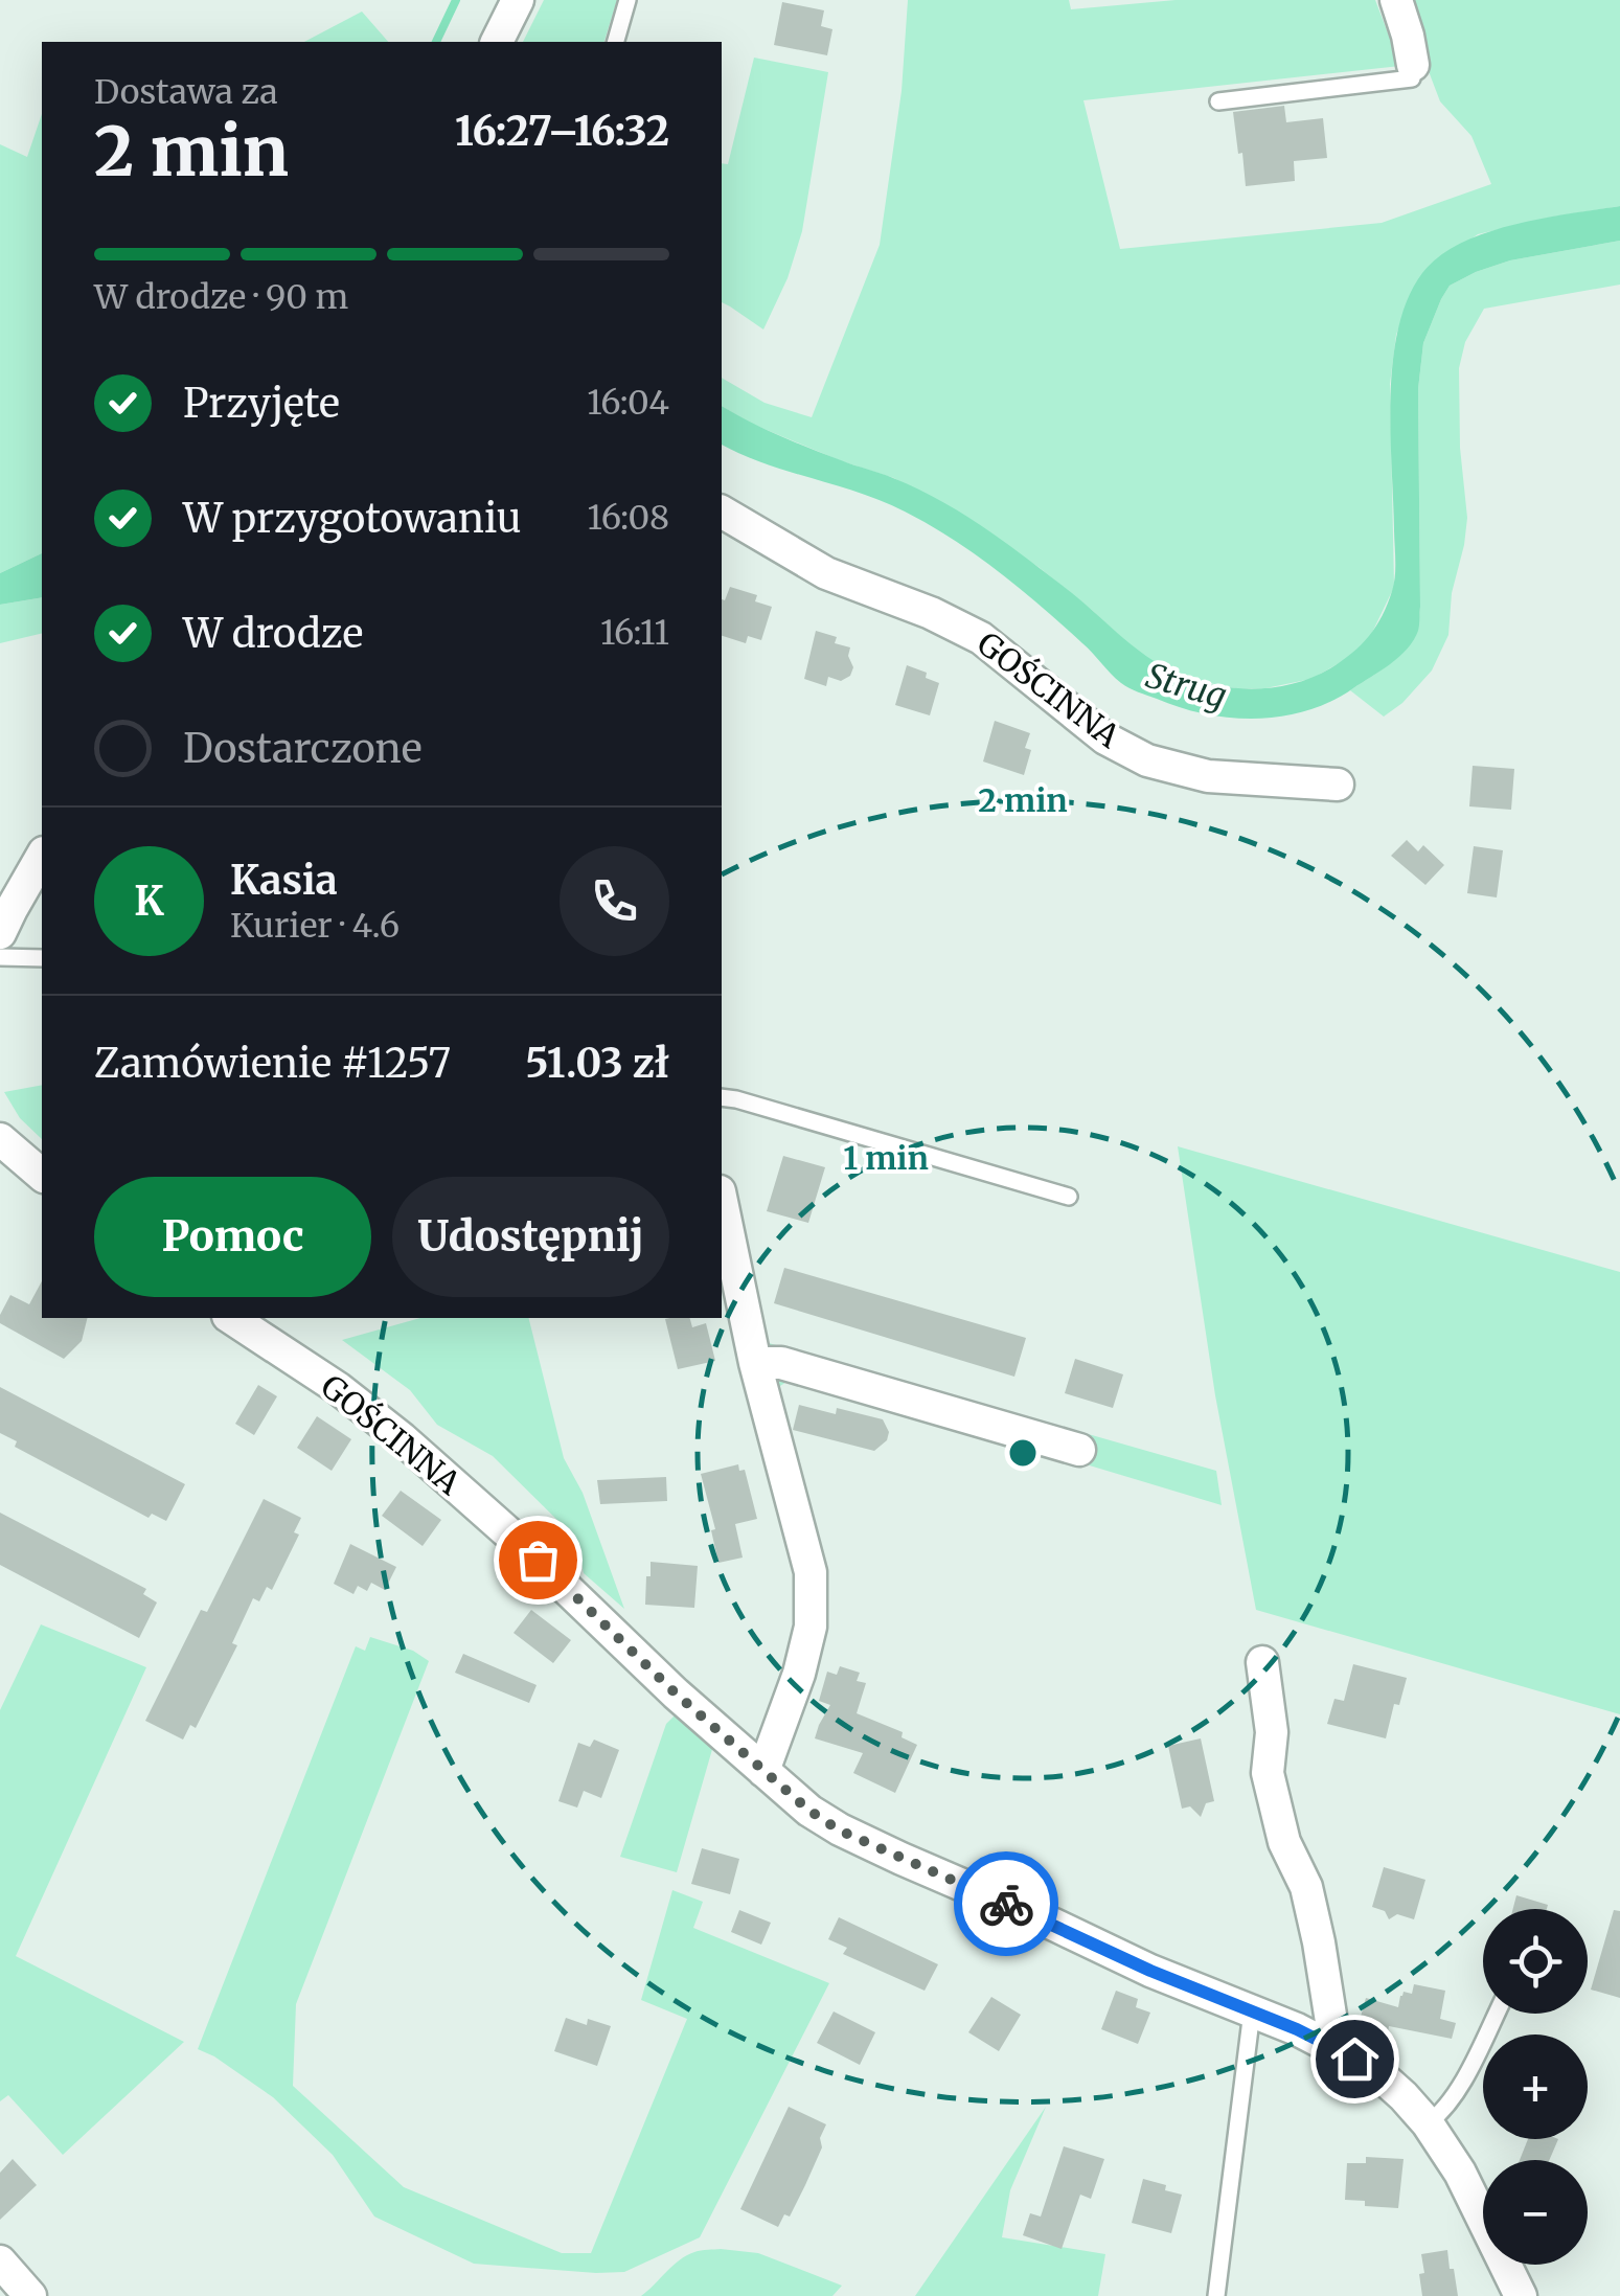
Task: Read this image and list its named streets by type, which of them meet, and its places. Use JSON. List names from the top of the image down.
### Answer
{
  "streets": {
    "street": ["GOŚCINNA"]
  },
  "water": ["Strug"],
  "page": {
    "heading": ["2 min", "Dostawa za", "16:27–16:32"],
    "panel": [
      "Kasia",
      "Kurier · 4.6",
      "Zamówienie #1257",
      "51.03 zł"
    ],
    "bar": "W drodze · 90 m",
    "list": [
      ["Przyjęte", "16:04"],
      ["W przygotowaniu", "16:08"],
      ["W drodze", "16:11"],
      "Dostarczone"
    ],
    "round": "K",
    "buttons": ["Pomoc", "Udostępnij"],
    "map_buttons": ["+", "−"]
  },
  "rings": ["2 min", "1 min"]
}
